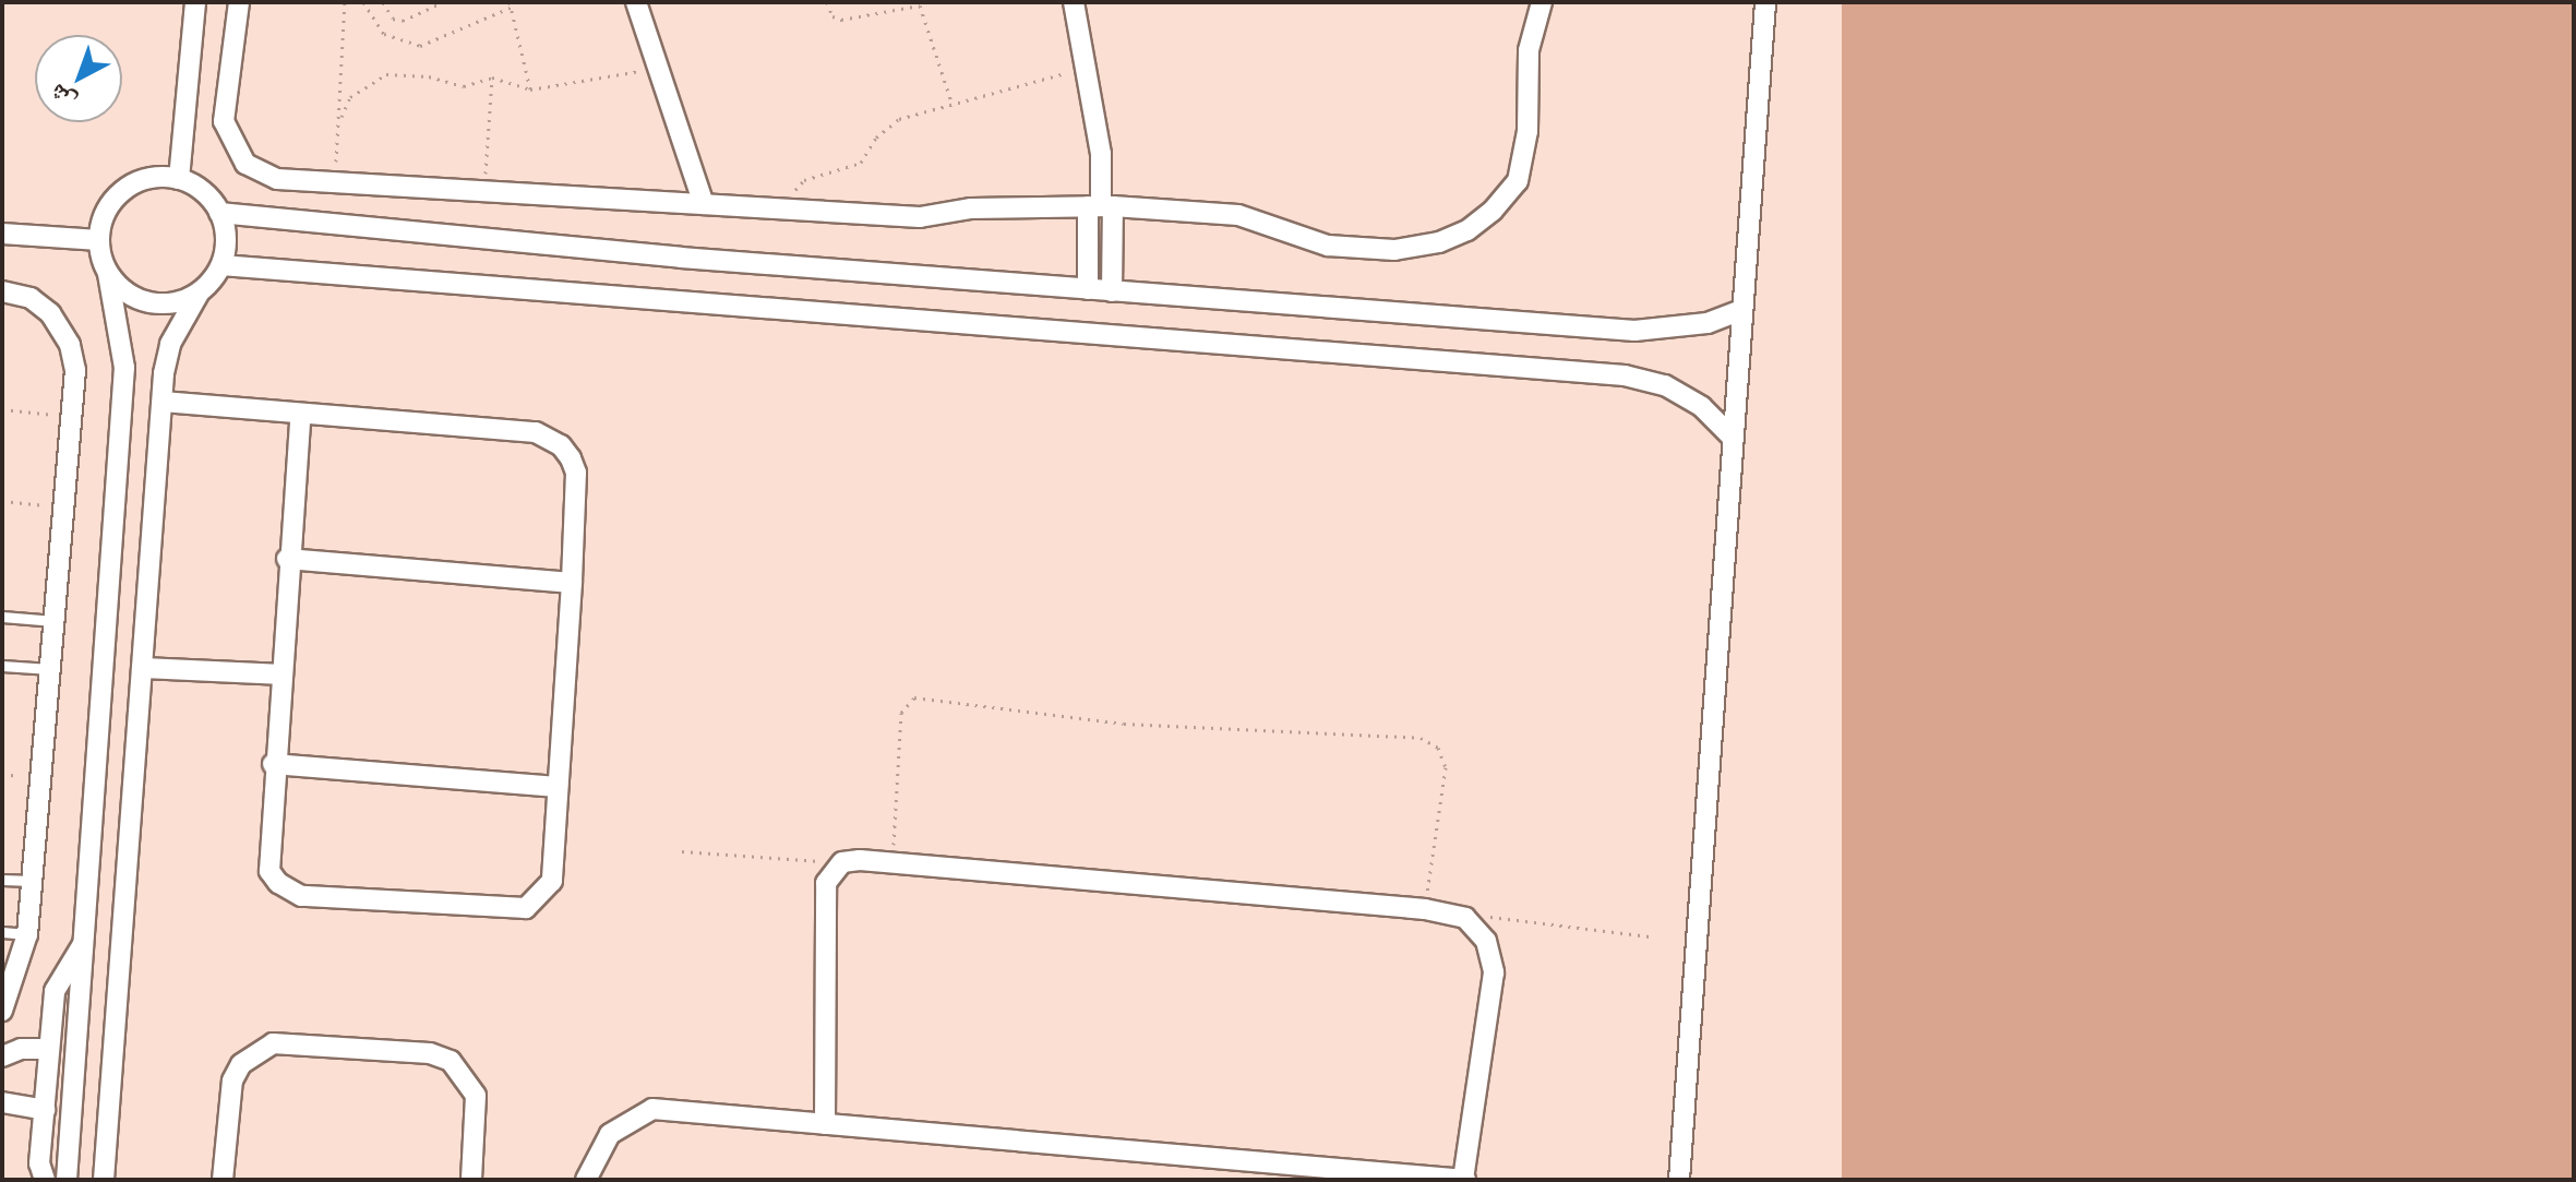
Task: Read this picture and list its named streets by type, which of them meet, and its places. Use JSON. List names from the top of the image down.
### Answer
{
  "north": "bottom left"
}
